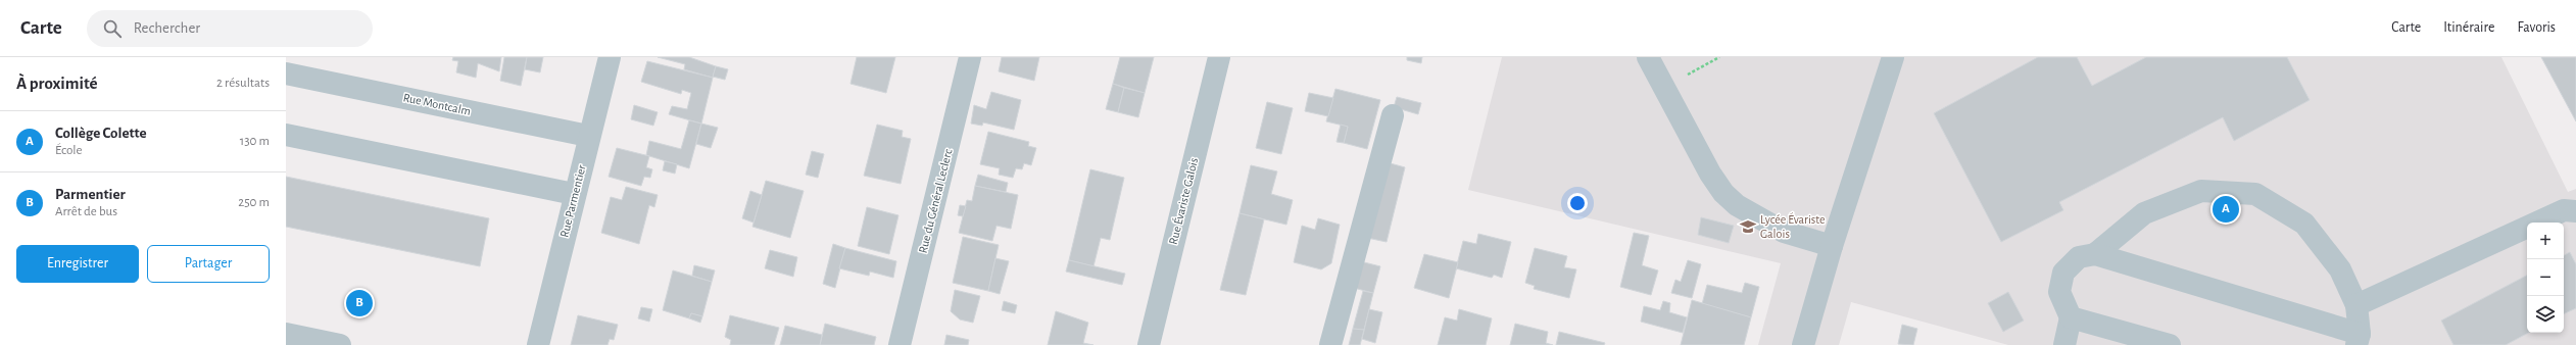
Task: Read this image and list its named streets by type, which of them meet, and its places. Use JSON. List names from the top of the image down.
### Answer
{
  "streets": {
    "street": [
      "Rue Montcalm",
      "Rue Parmentier",
      "Rue du Général Leclerc",
      "Rue Évariste Galois"
    ]
  },
  "crossings": [
    ["Rue Montcalm", "Rue Parmentier"]
  ],
  "places": {
    "school or university": ["Lycée Évariste Galois"]
  },
  "page": {
    "header": "Carte",
    "search": "Rechercher",
    "nav": ["Carte", "Itinéraire", "Favoris"],
    "heading": ["À proximité", "2 résultats"],
    "list": [
      {
        "mark": "A",
        "name": "Collège Colette",
        "note": "École",
        "value": "130 m"
      },
      {
        "mark": "B",
        "name": "Parmentier",
        "note": "Arrêt de bus",
        "value": "250 m"
      }
    ],
    "pins": ["A", "B"],
    "map_buttons": ["+", "−"],
    "buttons": ["Enregistrer", "Partager"]
  }
}
